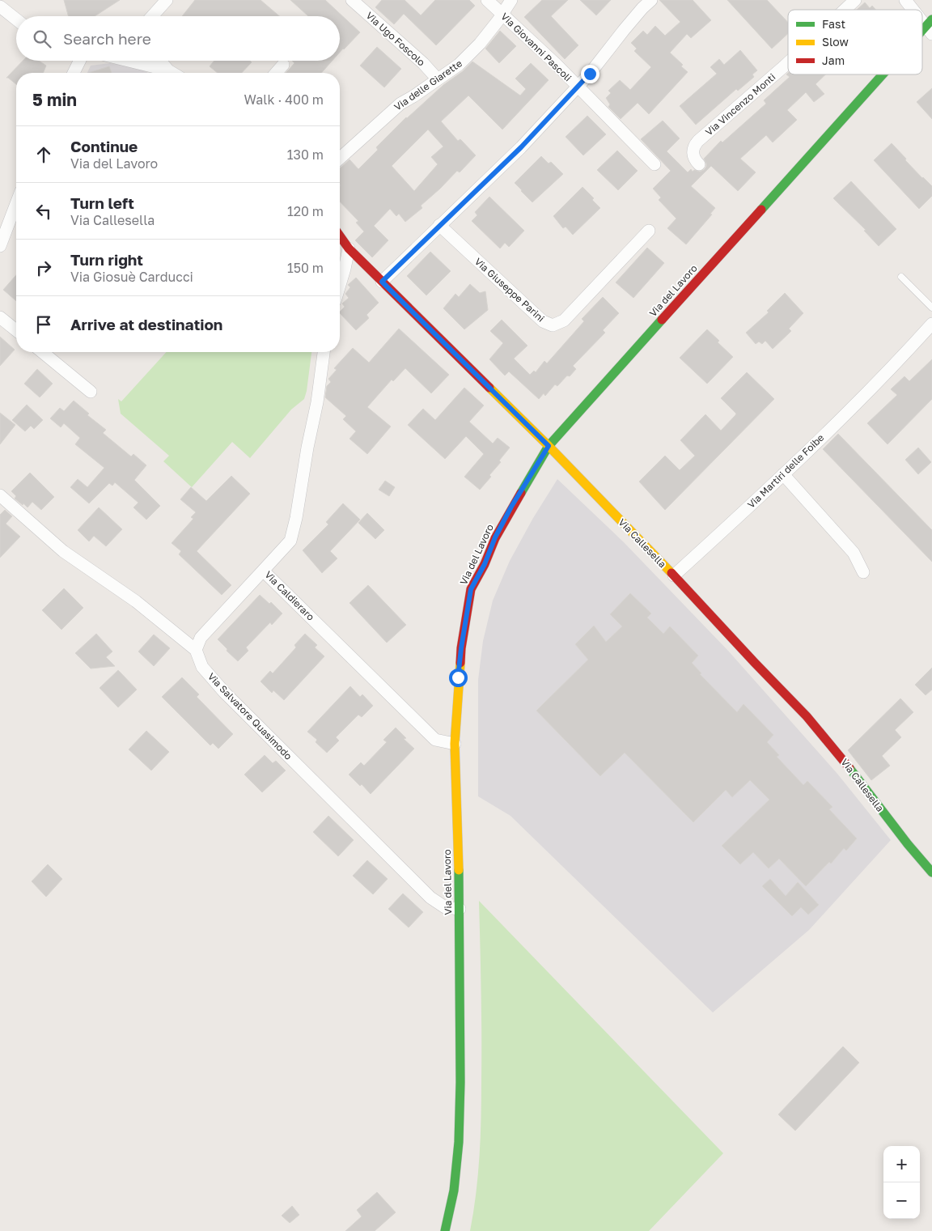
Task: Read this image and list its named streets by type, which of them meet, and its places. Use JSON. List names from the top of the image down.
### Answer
{
  "streets": {
    "street": [
      "Via Ugo Foscolo",
      "Via Giovanni Pascoli",
      "Via delle Giarette",
      "Via Vincenzo Monti",
      "Via Giuseppe Parini",
      "Via del Lavoro",
      "Via Martiri delle Foibe",
      "Via Callesella",
      "Via Caldieraro",
      "Via Salvatore Quasimodo"
    ]
  },
  "crossings": [
    ["Via Ugo Foscolo", "Via delle Giarette"],
    ["Via Giovanni Pascoli", "Via delle Giarette"],
    ["Via del Lavoro", "Via Callesella"],
    ["Via del Lavoro", "Via Caldieraro"],
    ["Via del Lavoro", "Via Salvatore Quasimodo"],
    ["Via Martiri delle Foibe", "Via Callesella"]
  ],
  "legend": ["Fast", "Slow", "Jam"],
  "page": {
    "search": "Search here",
    "heading": ["5 min", "Walk · 400 m"],
    "list": [
      ["Continue", "Via del Lavoro", "130 m"],
      ["Turn left", "Via Callesella", "120 m"],
      ["Turn right", "Via Giosuè Carducci", "150 m"],
      "Arrive at destination"
    ],
    "map_buttons": ["+", "−"]
  }
}
